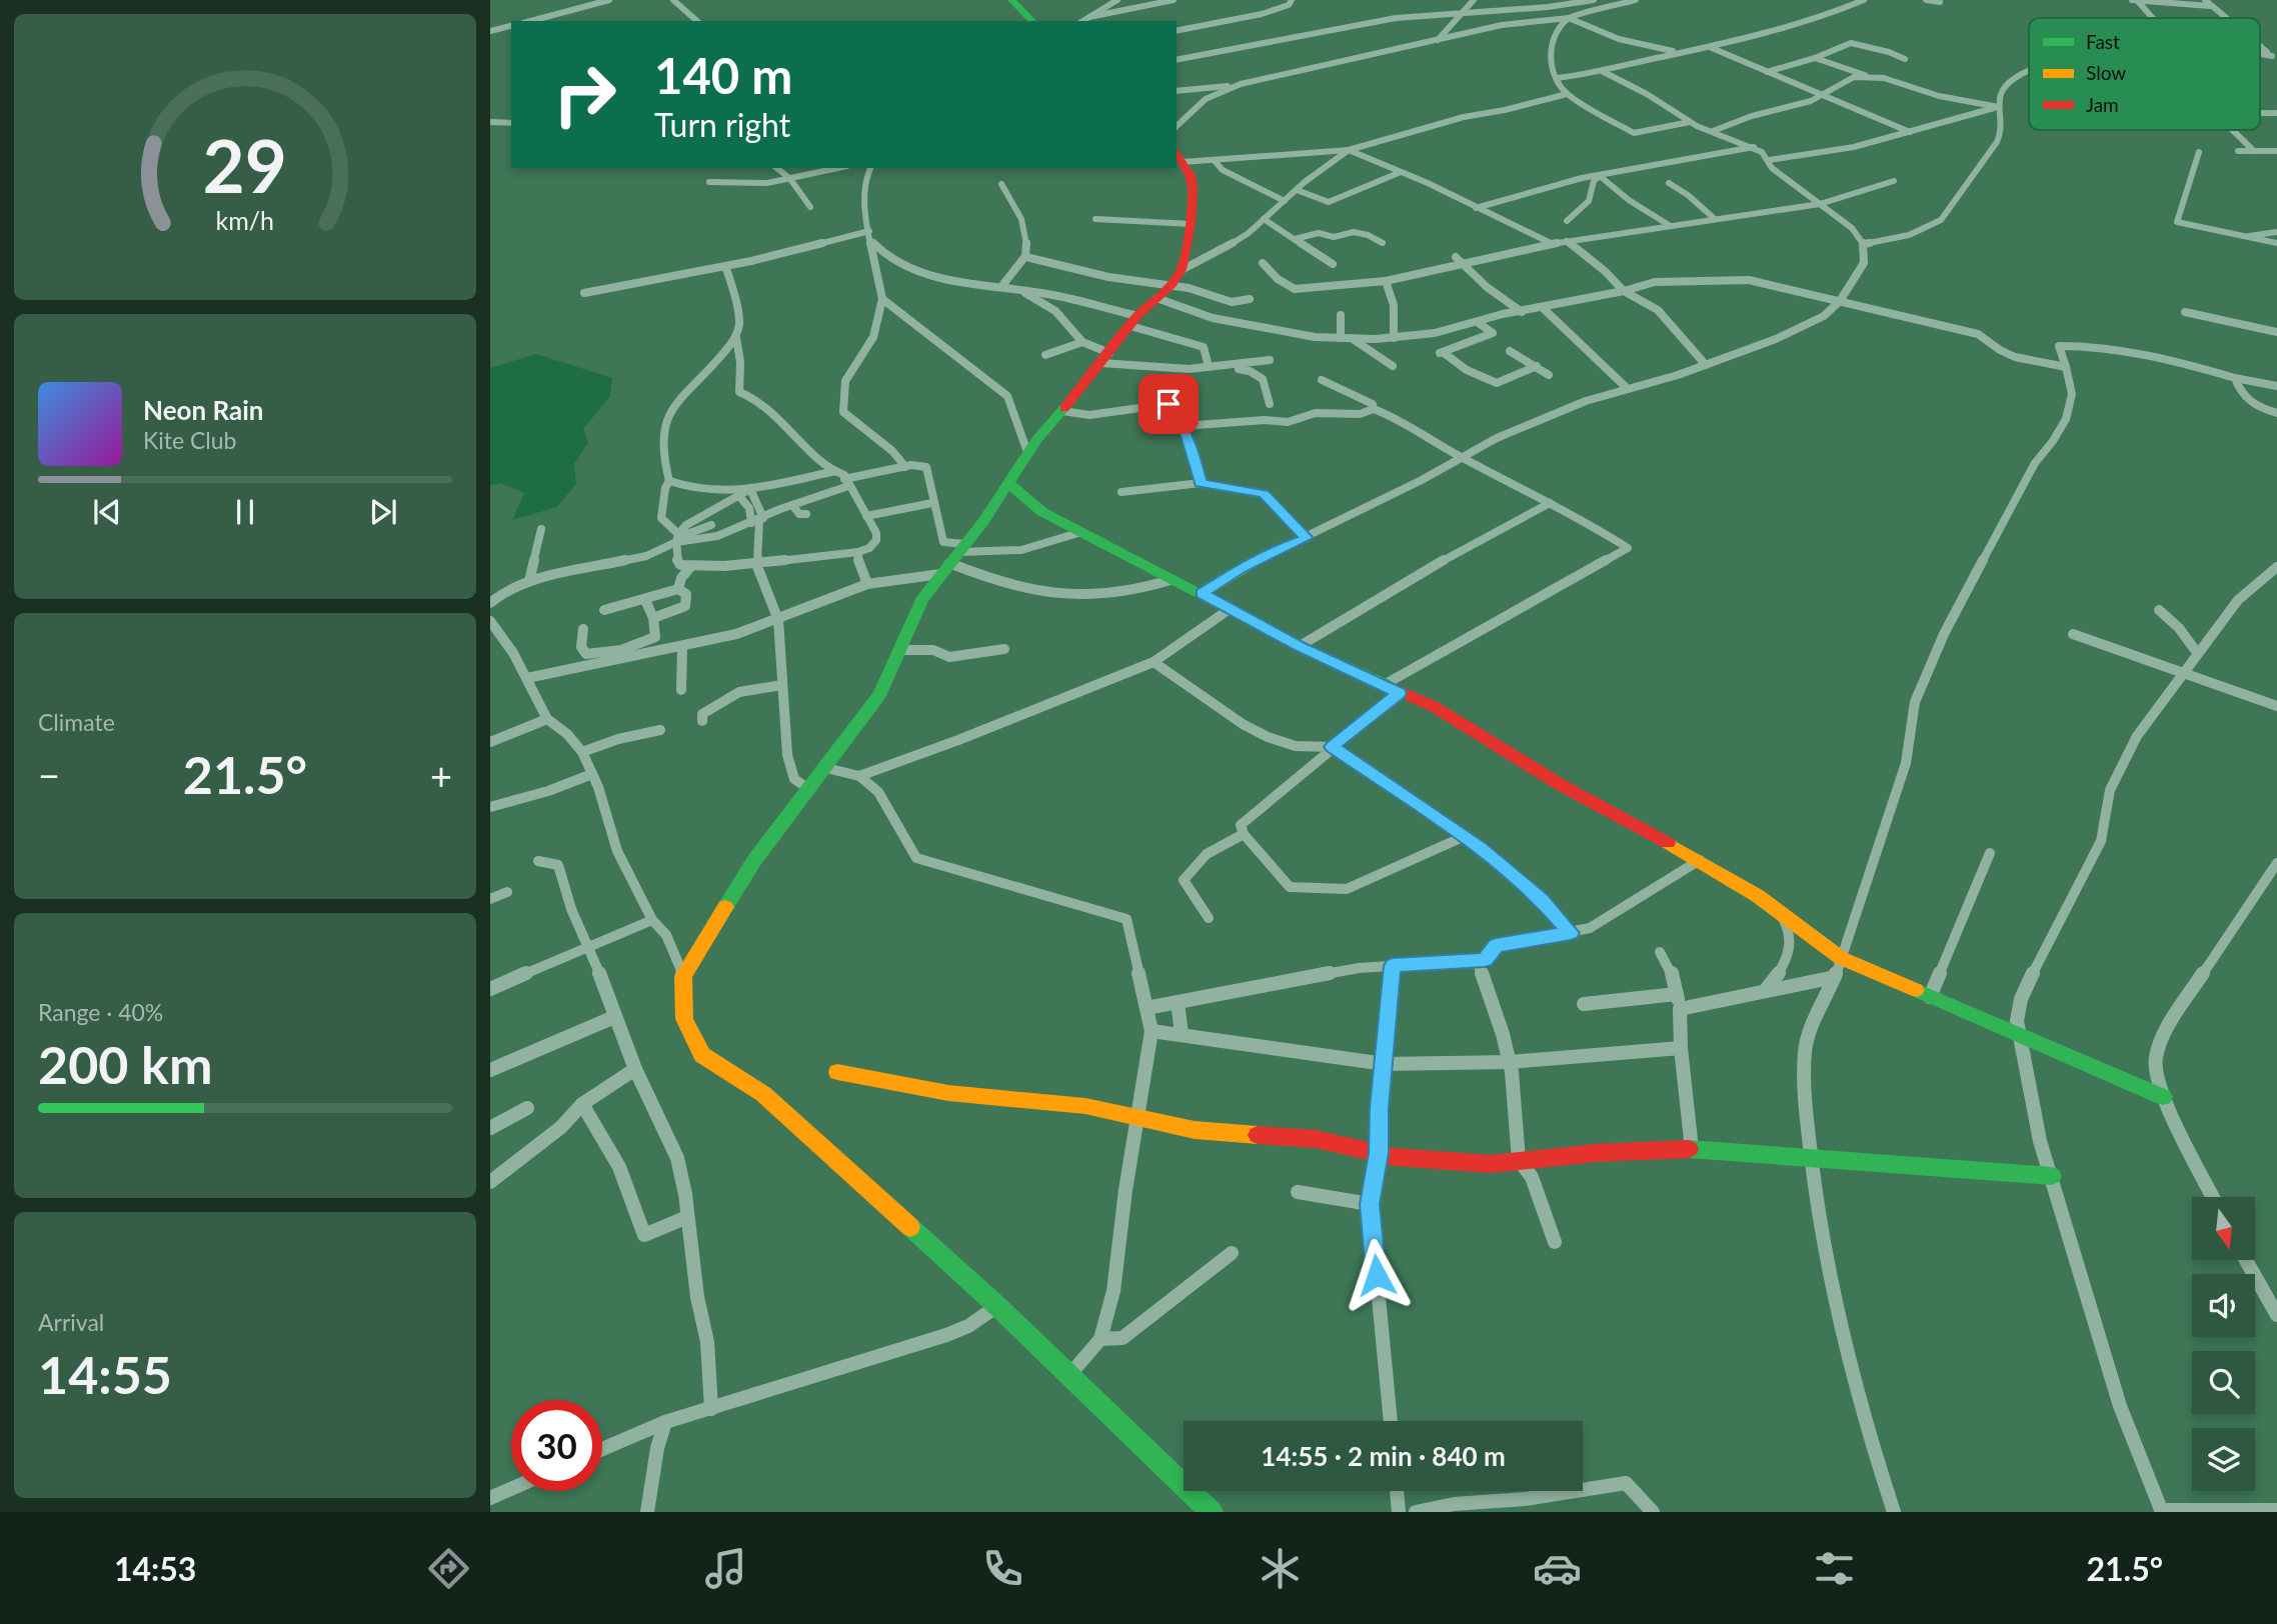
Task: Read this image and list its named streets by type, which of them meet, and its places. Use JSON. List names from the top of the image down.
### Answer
{
  "legend": ["Fast", "Slow", "Jam"],
  "north": "bottom",
  "page": {
    "turn": ["140 m", "Turn right"],
    "song": ["Neon Rain", "Kite Club"],
    "tile": [
      "Climate",
      ["Range · 40%", "200 km"],
      ["Arrival", "14:55"]
    ],
    "heat": ["−", "21.5°", "+"],
    "limit": "30",
    "trip": "14:55 · 2 min · 840 m",
    "tabs": ["14:53", "21.5°"],
    "gauge": ["29", "km/h"]
  }
}
